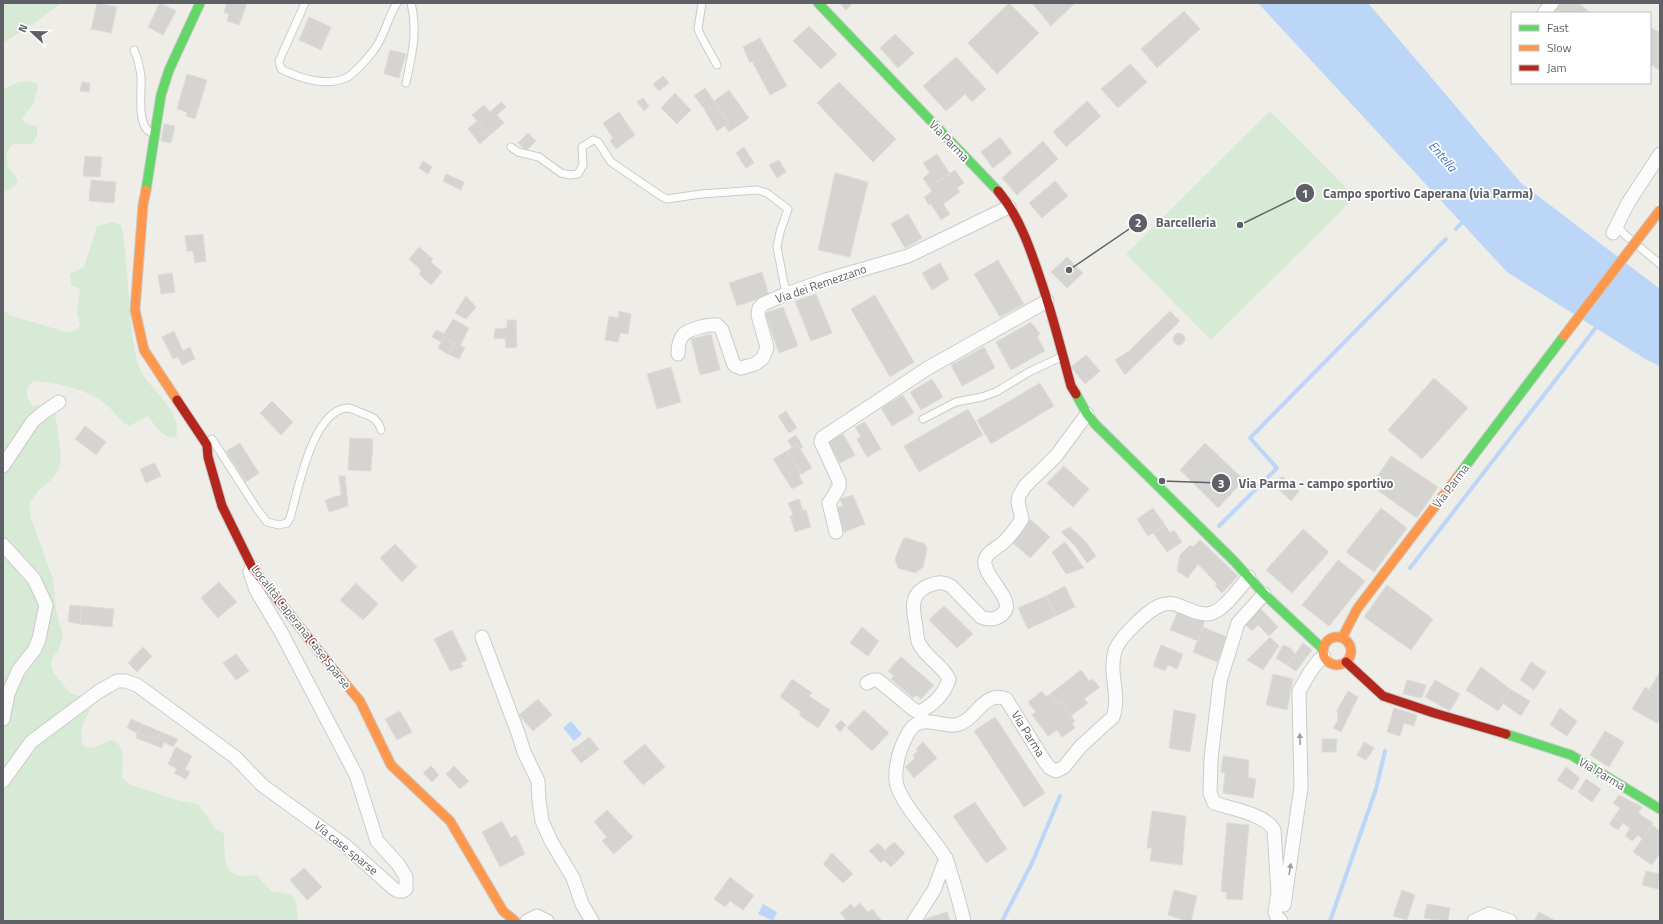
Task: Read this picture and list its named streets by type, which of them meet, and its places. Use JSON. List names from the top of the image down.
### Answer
{
  "streets": {
    "main road": ["Via Parma", "Località Caperana Case Sparse"],
    "street": ["Via dei Remezzano", "Via case sparse"]
  },
  "crossings": [
    ["Via Parma", "Via dei Remezzano"],
    ["Località Caperana Case Sparse", "Via case sparse"]
  ],
  "water": ["Entella"],
  "places": ["Campo sportivo Caperana (via Parma)", "Barcelleria", "Via Parma - campo sportivo"],
  "legend": ["Fast", "Slow", "Jam"],
  "north": "left"
}
